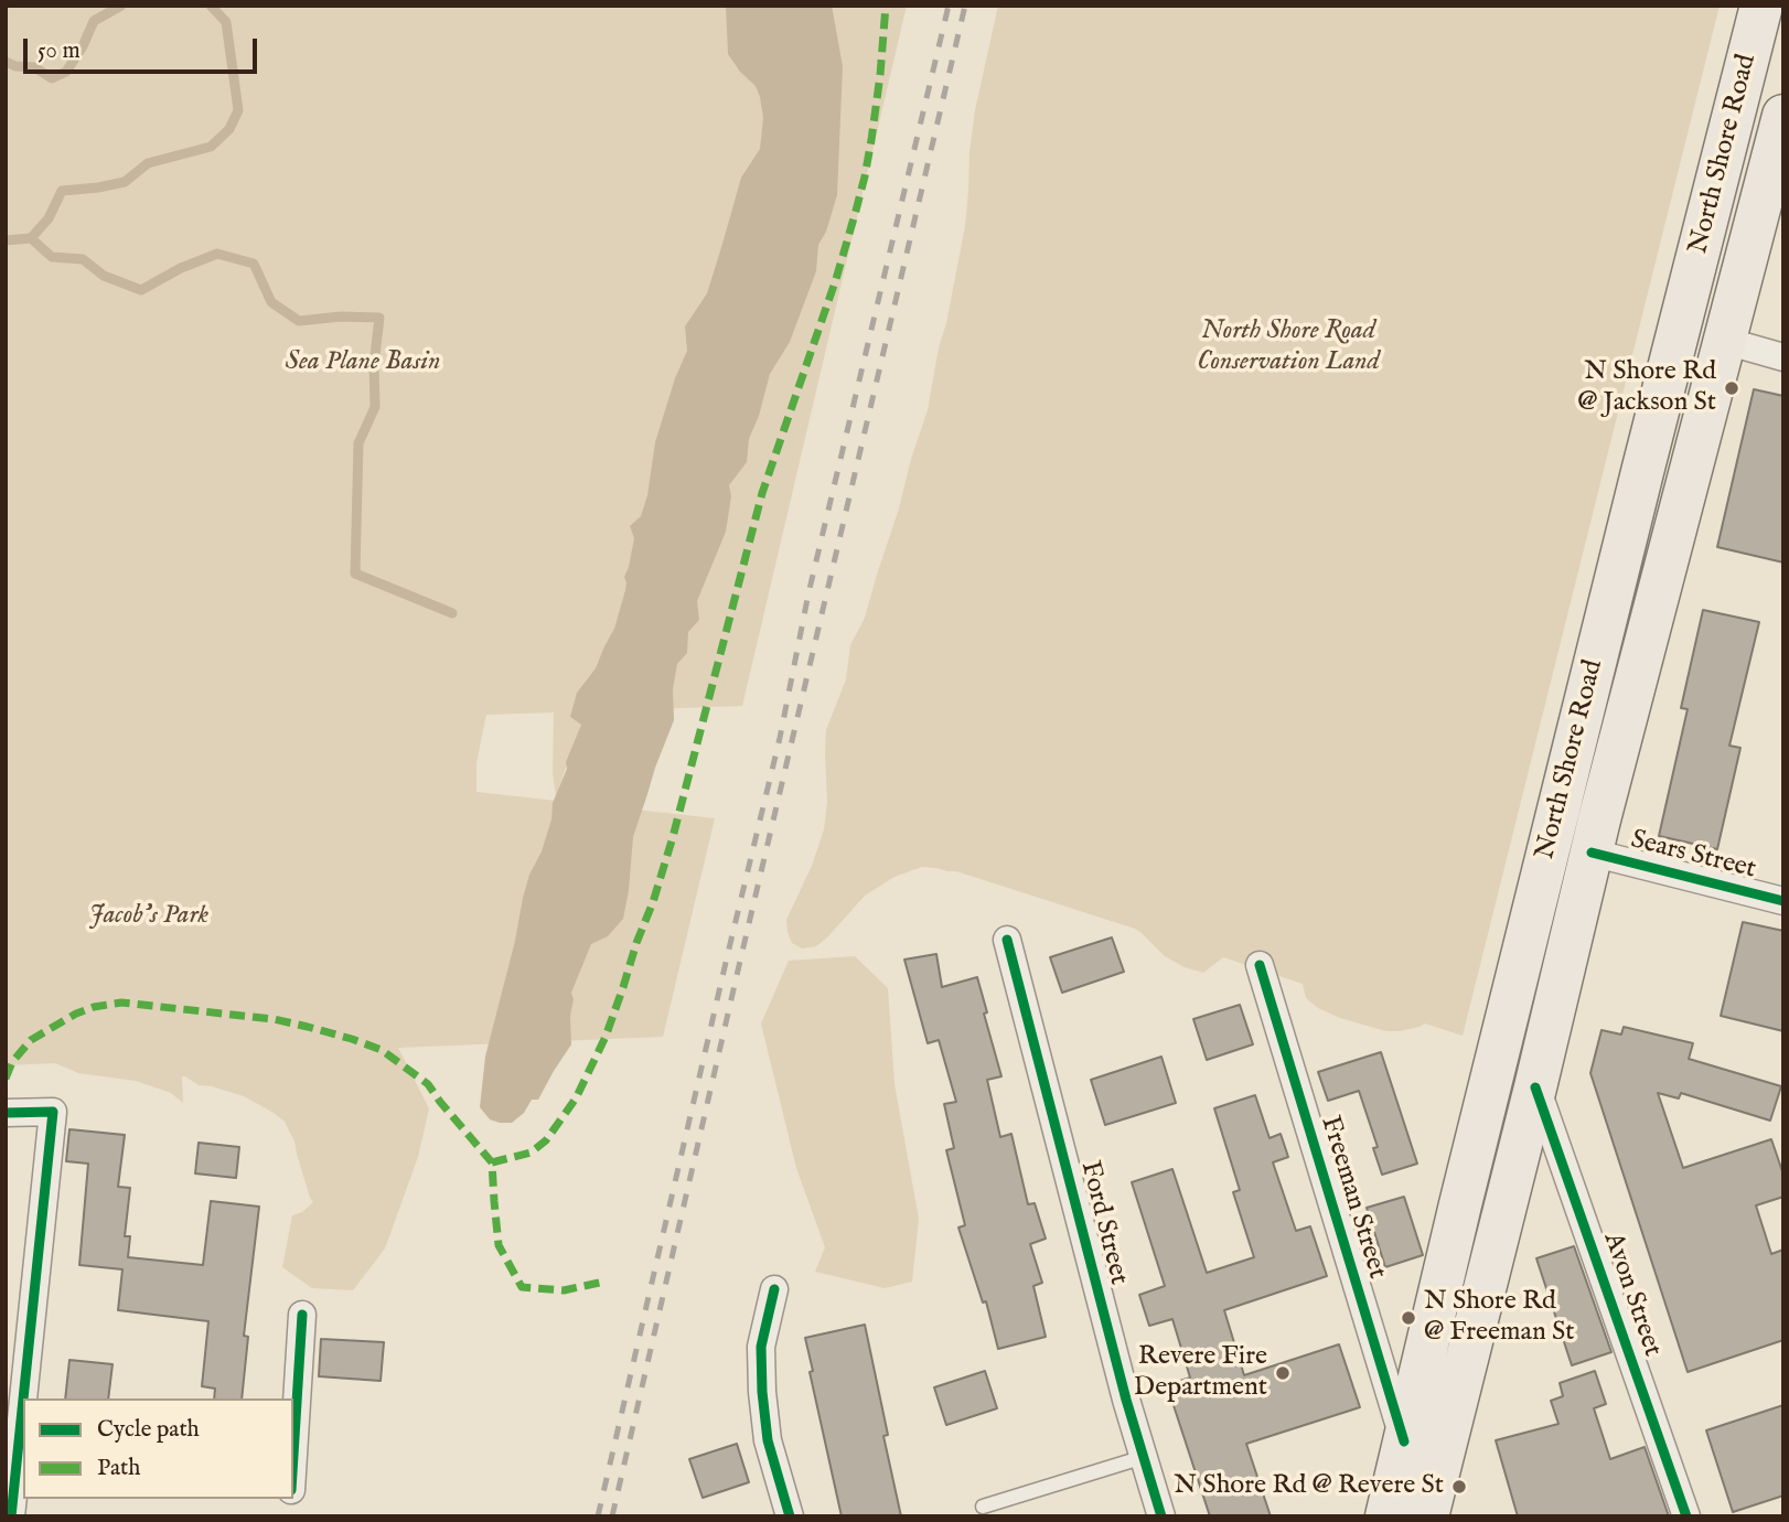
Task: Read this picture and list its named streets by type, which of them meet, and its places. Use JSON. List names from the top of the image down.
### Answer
{
  "streets": {
    "highway": ["North Shore Road"],
    "street": [
      "Sears Street",
      "Freeman Street",
      "Ford Street",
      "Avon Street"
    ]
  },
  "crossings": [
    ["North Shore Road", "Sears Street"],
    ["North Shore Road", "Freeman Street"],
    ["North Shore Road", "Avon Street"]
  ],
  "parks": ["North Shore Road Conservation Land", "Sea Plane Basin", "Jacob's Park"],
  "places": [
    "N Shore Rd @ Jackson St",
    "N Shore Rd @ Freeman St",
    "Revere Fire Department",
    "N Shore Rd @ Revere St"
  ],
  "legend": ["Cycle path", "Path"],
  "scale_bar": "50 m"
}
